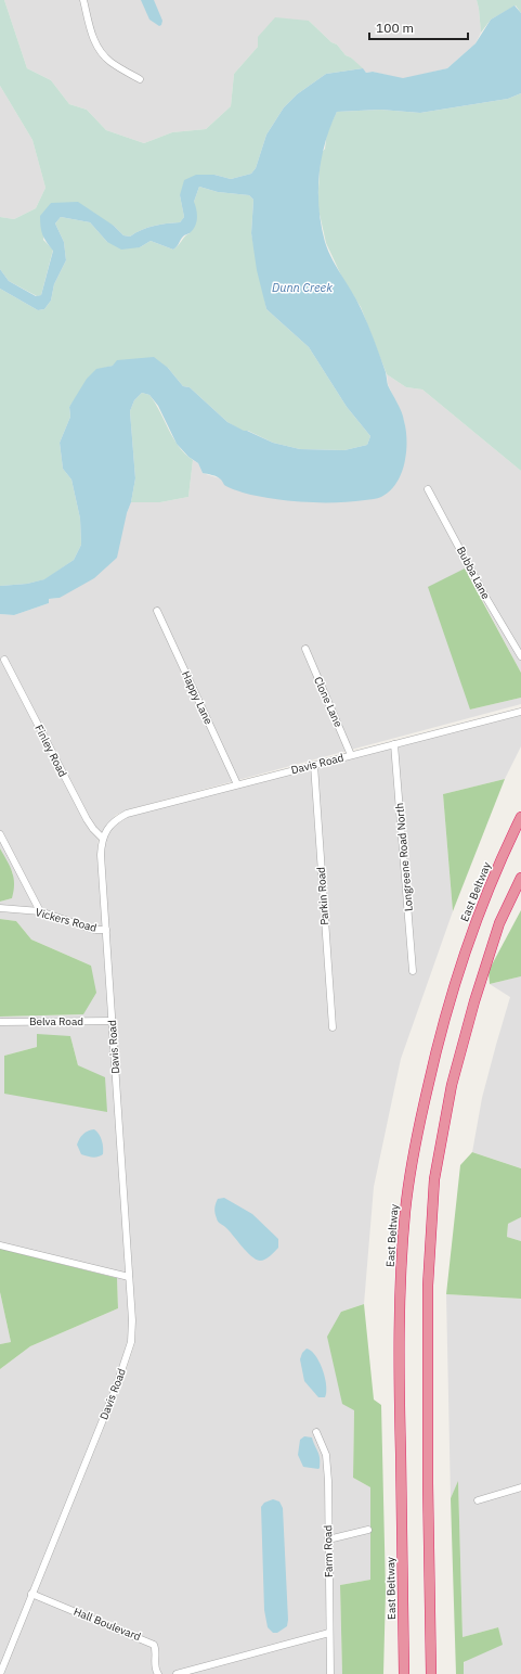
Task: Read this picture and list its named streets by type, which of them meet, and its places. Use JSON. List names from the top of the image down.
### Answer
{
  "streets": {
    "highway": ["East Beltway"],
    "street": [
      "Bubba Lane",
      "Happy Lane",
      "Clone Lane",
      "Finley Road",
      "Davis Road",
      "Longreene Road North",
      "Parkin Road",
      "Vickers Road",
      "Belva Road",
      "Farm Road",
      "Hall Boulevard"
    ]
  },
  "crossings": [
    ["Happy Lane", "Davis Road"],
    ["Clone Lane", "Davis Road"],
    ["Finley Road", "Davis Road"],
    ["Davis Road", "Longreene Road North"],
    ["Davis Road", "Parkin Road"],
    ["Davis Road", "Vickers Road"],
    ["Davis Road", "Belva Road"],
    ["Davis Road", "Hall Boulevard"]
  ],
  "water": ["Dunn Creek"],
  "scale_bar": "100 m"
}
